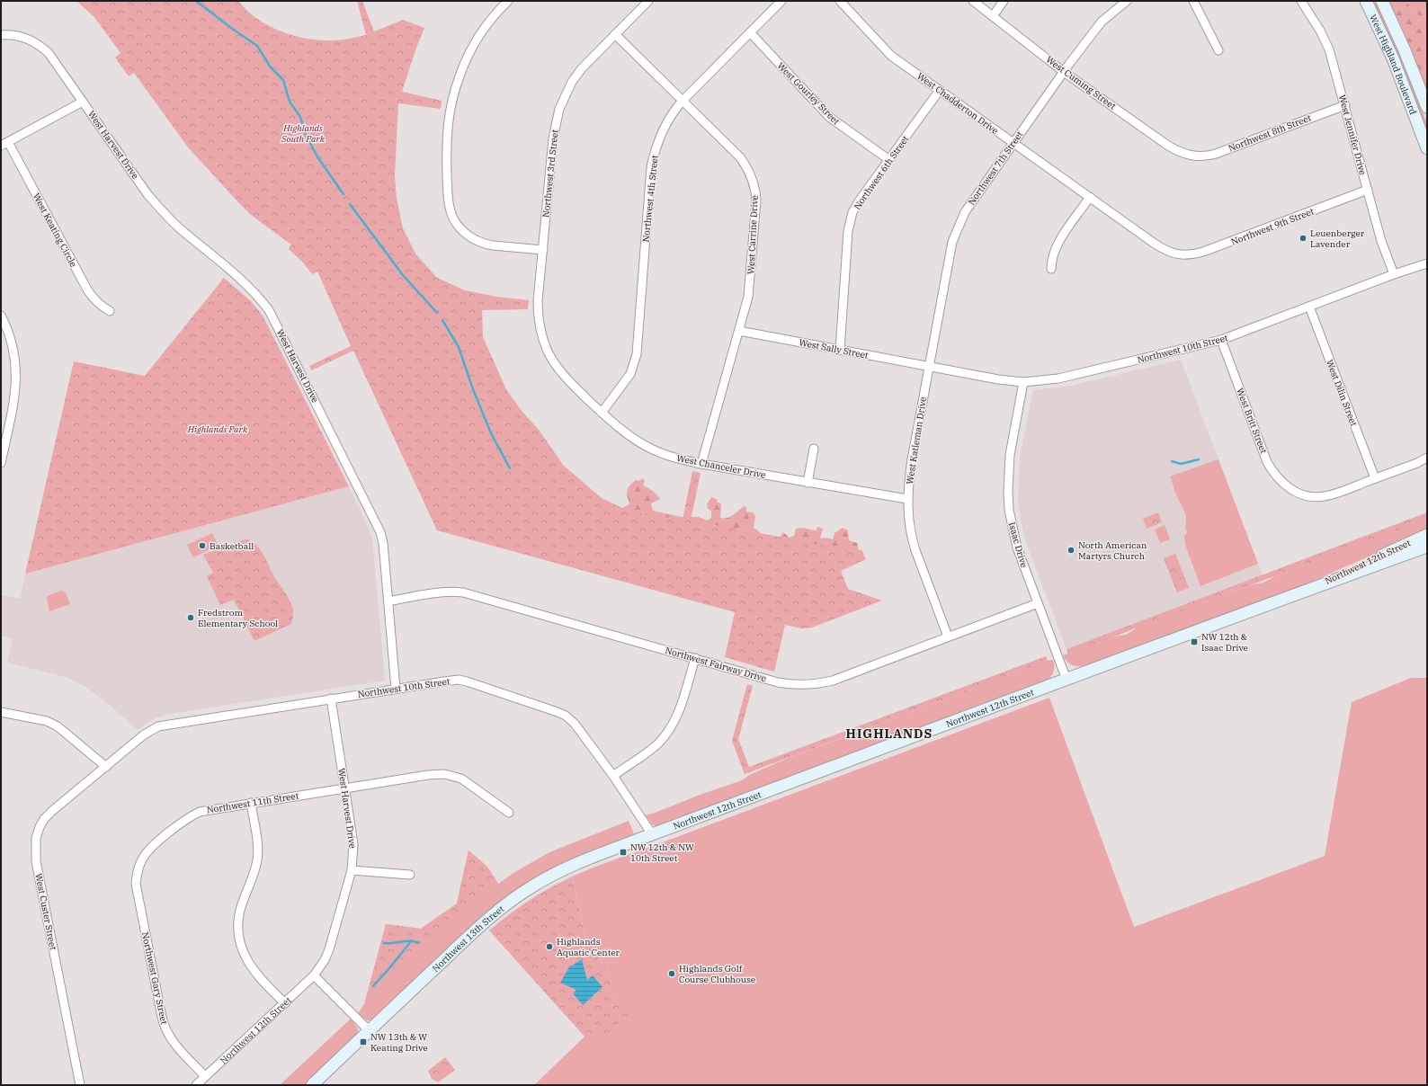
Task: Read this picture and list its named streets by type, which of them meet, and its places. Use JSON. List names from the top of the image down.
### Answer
{
  "streets": {
    "main road": ["West Highland Boulevard", "Northwest 12th Street", "Northwest 13th Street"],
    "street": [
      "West Cuming Street",
      "West Gourley Street",
      "West Chadderton Drive",
      "Northwest 8th Street",
      "West Jennifer Drive",
      "West Harvest Drive",
      "Northwest 7th Street",
      "Northwest 6th Street",
      "Northwest 3rd Street",
      "Northwest 4th Street",
      "Northwest 9th Street",
      "West Keating Circle",
      "West Carrine Drive",
      "West Sally Street",
      "Northwest 10th Street",
      "West Dilin Street",
      "West Britt Street",
      "West Katleman Drive",
      "West Chanceler Drive",
      "Isaac Drive",
      "Northwest Fairway Drive",
      "Northwest 11th Street",
      "West Custer Street",
      "Northwest Gary Street"
    ]
  },
  "crossings": [
    ["West Cuming Street", "Northwest 8th Street"],
    ["West Cuming Street", "Northwest 7th Street"],
    ["West Gourley Street", "Northwest 6th Street"],
    ["West Gourley Street", "Northwest 4th Street"],
    ["West Chadderton Drive", "Northwest 7th Street"],
    ["West Chadderton Drive", "Northwest 6th Street"],
    ["West Chadderton Drive", "Northwest 9th Street"],
    ["Northwest 8th Street", "West Jennifer Drive"],
    ["West Jennifer Drive", "Northwest 9th Street"],
    ["West Jennifer Drive", "Northwest 10th Street"],
    ["West Harvest Drive", "Northwest 10th Street"],
    ["West Harvest Drive", "Northwest 12th Street"],
    ["West Harvest Drive", "Northwest Fairway Drive"],
    ["West Harvest Drive", "Northwest 11th Street"],
    ["Northwest 7th Street", "West Sally Street"],
    ["Northwest 7th Street", "Northwest 10th Street"],
    ["Northwest 7th Street", "West Katleman Drive"],
    ["Northwest 6th Street", "West Sally Street"],
    ["Northwest 3rd Street", "West Carrine Drive"],
    ["Northwest 3rd Street", "West Chanceler Drive"],
    ["Northwest 4th Street", "West Carrine Drive"],
    ["Northwest 4th Street", "West Chanceler Drive"],
    ["West Carrine Drive", "West Sally Street"],
    ["West Carrine Drive", "West Chanceler Drive"],
    ["West Sally Street", "Northwest 10th Street"],
    ["West Sally Street", "West Katleman Drive"],
    ["Northwest 10th Street", "West Dilin Street"],
    ["Northwest 10th Street", "West Britt Street"],
    ["Northwest 10th Street", "West Katleman Drive"],
    ["Northwest 10th Street", "Isaac Drive"],
    ["Northwest 10th Street", "Northwest 12th Street"],
    ["Northwest 10th Street", "West Custer Street"],
    ["Northwest 10th Street", "Northwest 13th Street"],
    ["West Dilin Street", "West Britt Street"],
    ["West Katleman Drive", "West Chanceler Drive"],
    ["West Katleman Drive", "Northwest Fairway Drive"],
    ["Isaac Drive", "Northwest 12th Street"],
    ["Isaac Drive", "Northwest Fairway Drive"],
    ["Northwest 12th Street", "Northwest 13th Street"],
    ["Northwest 12th Street", "Northwest Gary Street"],
    ["Northwest 11th Street", "Northwest Gary Street"]
  ],
  "districts": ["HIGHLANDS"],
  "parks": ["Highlands South Park", "Highlands Park"],
  "places": {
    "other": [
      "Leuenberger Lavender",
      "Basketball",
      "North American Martyrs Church",
      "Fredstrom Elementary School",
      "Highlands Aquatic Center",
      "Highlands Golf Course Clubhouse"
    ],
    "transit": ["NW 12th & Isaac Drive", "NW 12th & NW 10th Street", "NW 13th & W Keating Drive"]
  }
}
